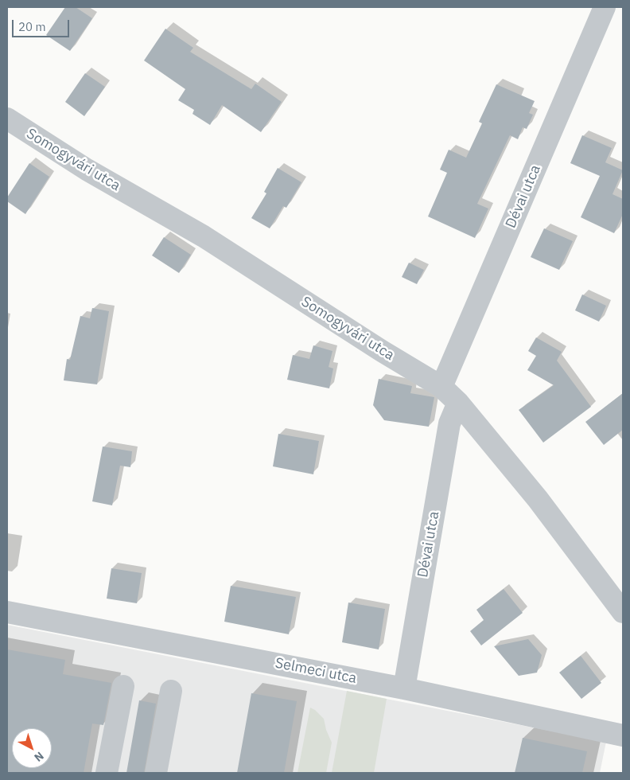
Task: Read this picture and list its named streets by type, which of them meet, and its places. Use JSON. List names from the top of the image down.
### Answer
{
  "streets": {
    "street": ["Somogyvári utca", "Dévai utca", "Selmeci utca"]
  },
  "crossings": [
    ["Somogyvári utca", "Dévai utca"],
    ["Dévai utca", "Selmeci utca"]
  ],
  "scale_bar": "20 m",
  "north": "bottom right"
}
